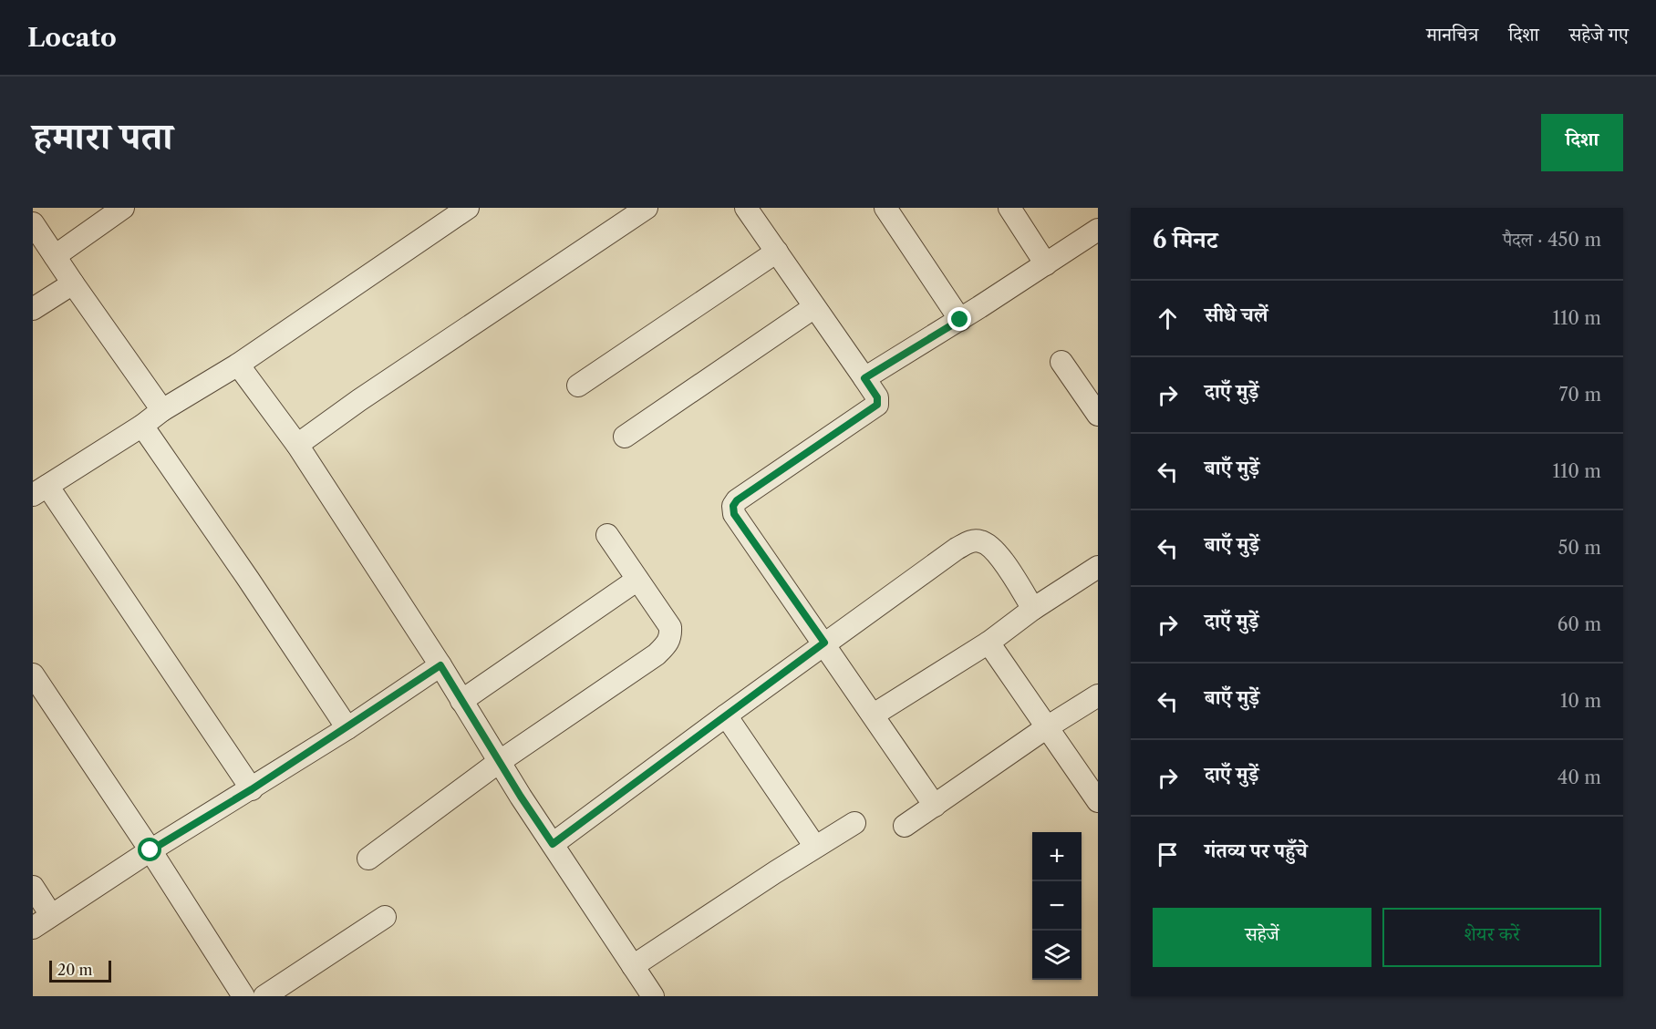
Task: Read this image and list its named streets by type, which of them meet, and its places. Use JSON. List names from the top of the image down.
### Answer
{
  "scale_bar": "20 m",
  "page": {
    "header": "Locato",
    "nav": ["मानचित्र", "दिशा", "सहेजे गए"],
    "title": "हमारा पता",
    "buttons": [
      "दिशा",
      ["सहेजें", "शेयर करें"]
    ],
    "heading": ["6 मिनट", "पैदल · 450 m"],
    "list": [
      ["सीधे चलें", "110 m"],
      ["दाएँ मुड़ें", "70 m"],
      ["बाएँ मुड़ें", "110 m"],
      ["बाएँ मुड़ें", "50 m"],
      ["दाएँ मुड़ें", "60 m"],
      ["बाएँ मुड़ें", "10 m"],
      ["दाएँ मुड़ें", "40 m"],
      "गंतव्य पर पहुँचे"
    ],
    "map_buttons": ["+", "−"],
    "scale": "20 m"
  }
}
